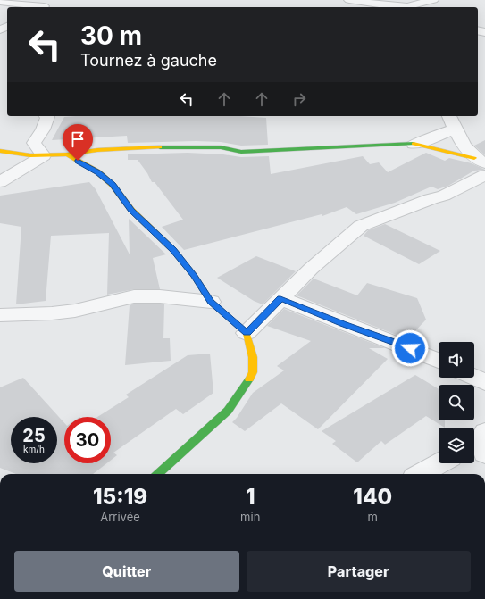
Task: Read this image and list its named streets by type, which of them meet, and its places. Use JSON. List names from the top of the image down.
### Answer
{
  "page": {
    "turn": ["30 m", "Tournez à gauche"],
    "speed": "25 km/h",
    "limit": "30",
    "eta": [
      "15:19",
      "Arrivée",
      "1",
      "min",
      "140",
      "m"
    ],
    "buttons": ["Quitter", "Partager"]
  }
}
